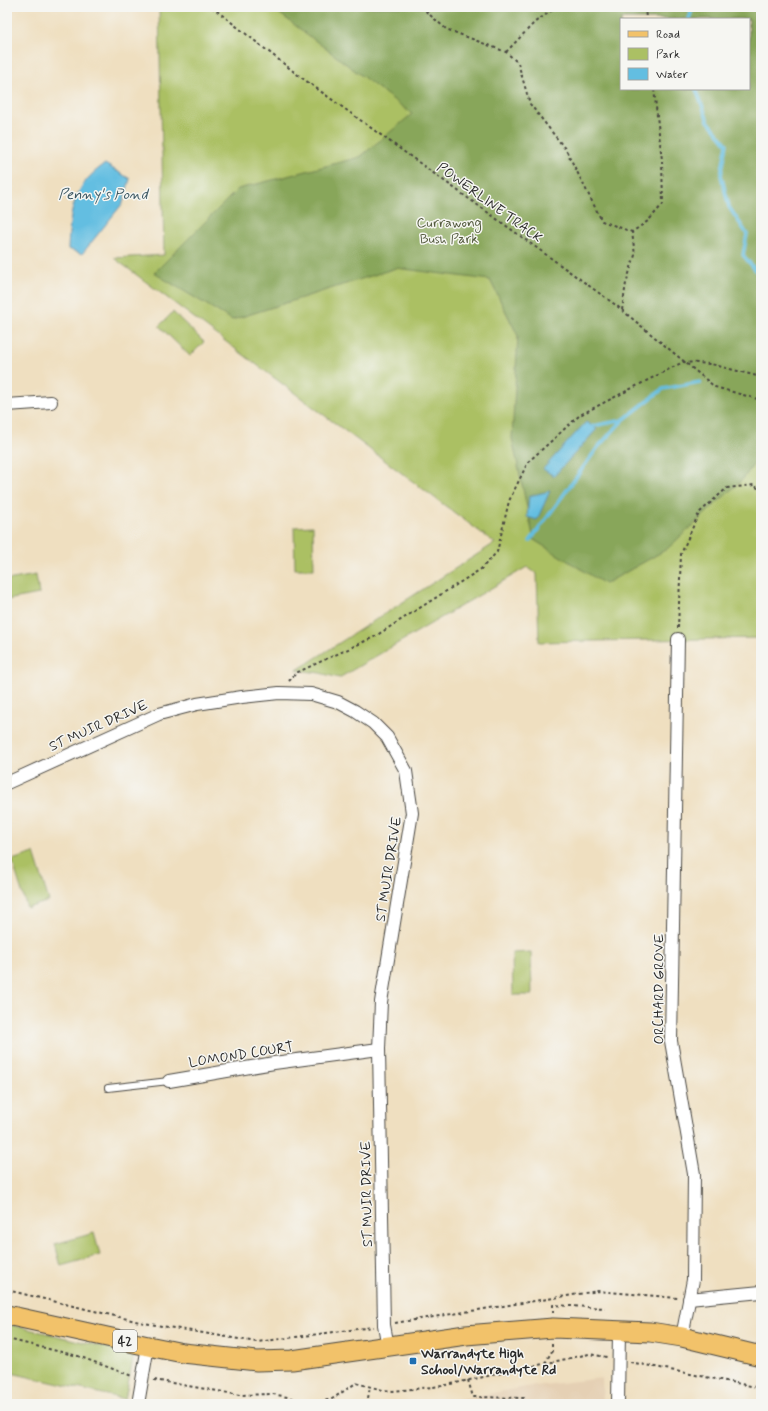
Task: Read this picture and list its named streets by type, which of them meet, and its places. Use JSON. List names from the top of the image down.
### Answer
{
  "streets": {
    "main road": ["42"],
    "street": ["ST MUIR DRIVE", "ORCHARD GROVE", "LOMOND COURT"],
    "path": ["POWERLINE TRACK"]
  },
  "crossings": [
    ["ST MUIR DRIVE", "LOMOND COURT"],
    ["ST MUIR DRIVE", "42"],
    ["ORCHARD GROVE", "42"]
  ],
  "water": ["Penny's Pond"],
  "parks": ["Currawong Bush Park"],
  "places": {
    "transit": ["Warrandyte High School/Warrandyte Rd"]
  },
  "legend": ["Road", "Park", "Water"]
}
